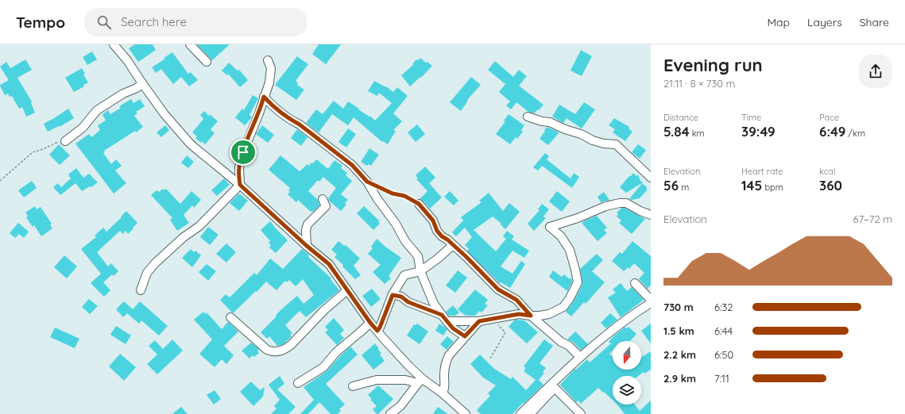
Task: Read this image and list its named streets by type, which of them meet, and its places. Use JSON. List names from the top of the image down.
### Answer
{
  "north": "bottom",
  "page": {
    "header": "Tempo",
    "search": "Search here",
    "nav": ["Map", "Layers", "Share"],
    "heading": ["Evening run", "21:11 · 8 × 730 m"],
    "stats": [
      ["Distance", "5.84 km"],
      ["Time", "39:49"],
      ["Pace", "6:49 /km"],
      ["Elevation", "56 m"],
      ["Heart rate", "145 bpm"],
      ["kcal", "360"]
    ],
    "chart": ["Elevation", "67–72 m"],
    "list": [
      {
        "name": "730 m",
        "note": "6:32"
      },
      {
        "name": "1.5 km",
        "note": "6:44"
      },
      {
        "name": "2.2 km",
        "note": "6:50"
      },
      {
        "name": "2.9 km",
        "note": "7:11"
      }
    ]
  }
}
